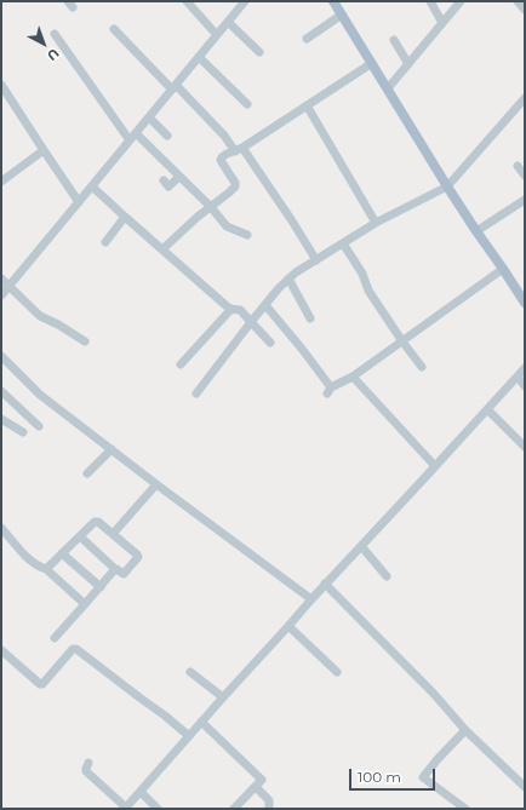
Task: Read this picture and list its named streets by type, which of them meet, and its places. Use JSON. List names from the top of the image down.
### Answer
{
  "scale_bar": "100 m",
  "north": "bottom right"
}
